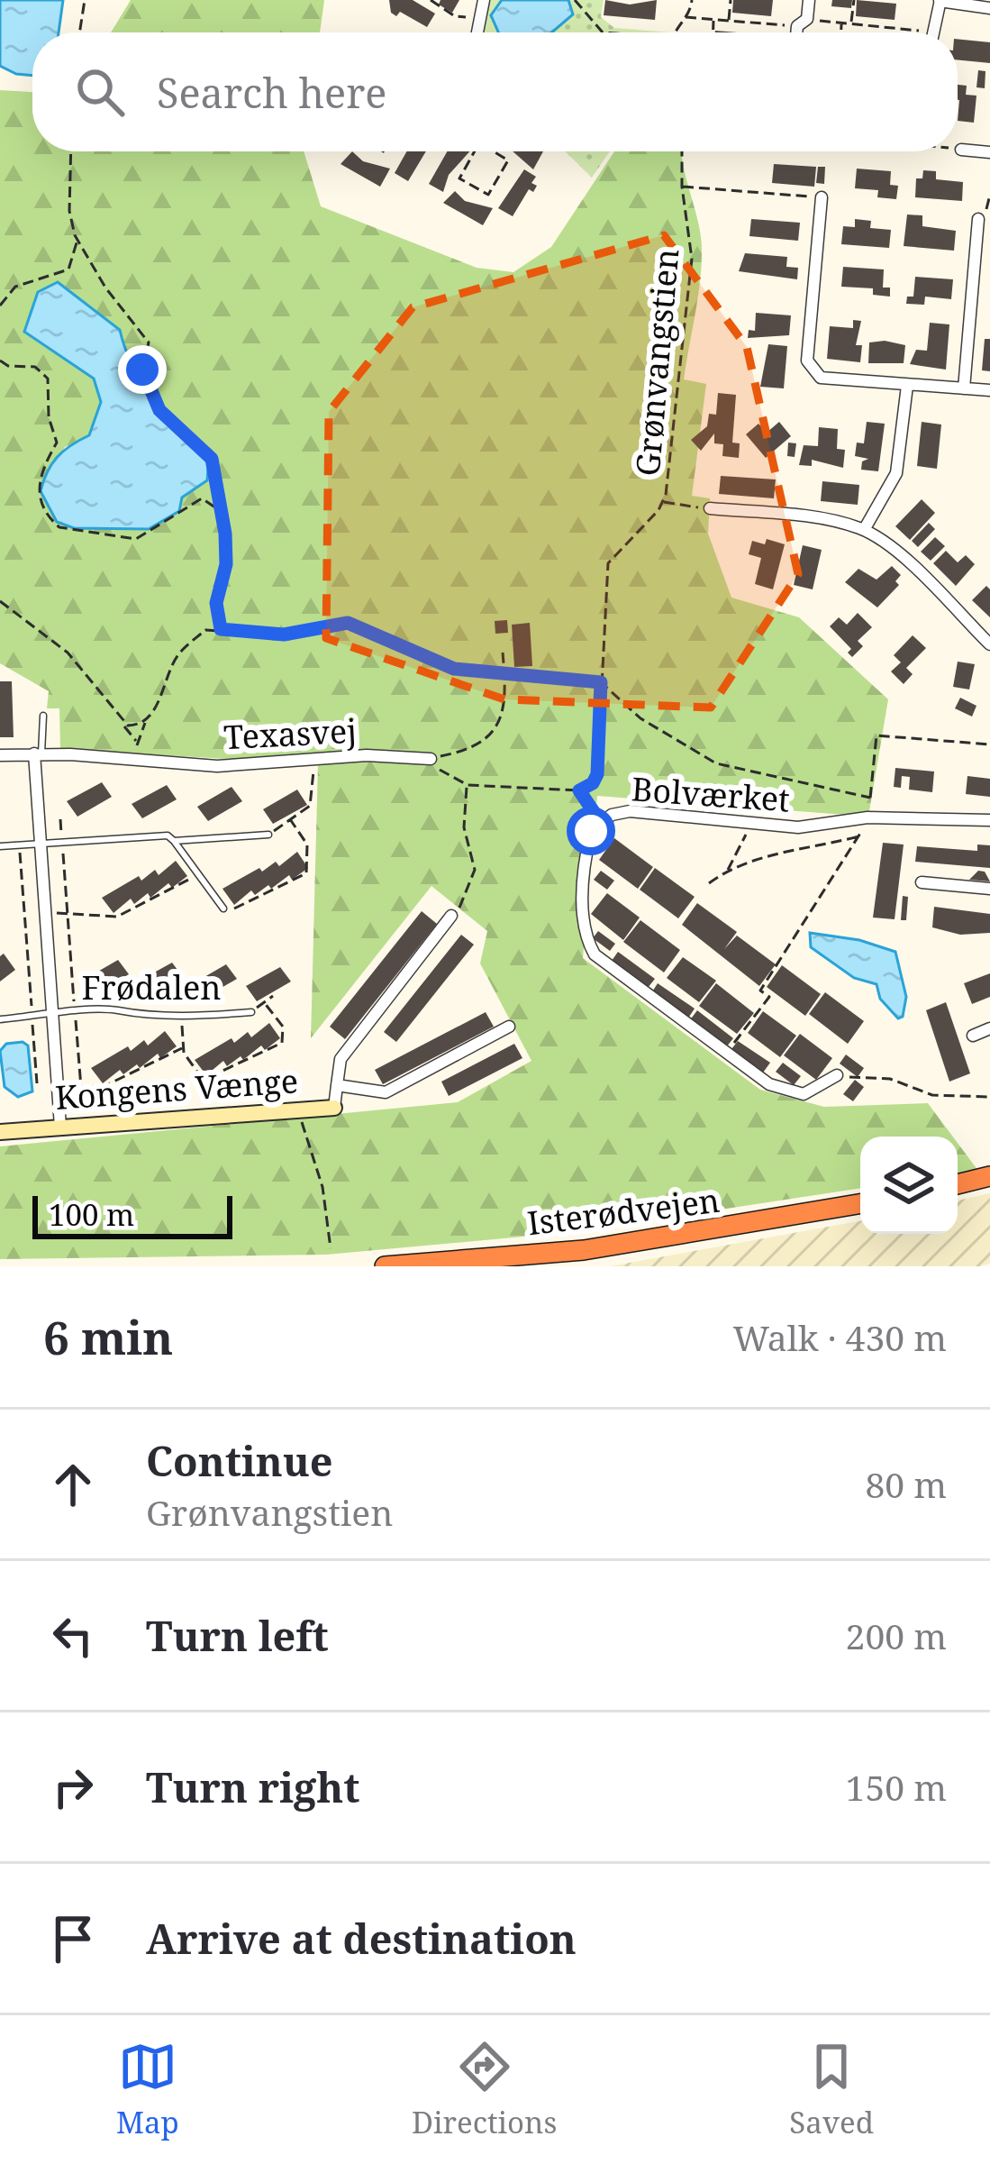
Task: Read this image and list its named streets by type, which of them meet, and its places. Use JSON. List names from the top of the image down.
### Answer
{
  "streets": {
    "highway": ["Isterødvejen"],
    "street": [
      "Texasvej",
      "Bolværket",
      "Frødalen",
      "Kongens Vænge"
    ],
    "path": ["Grønvangstien"]
  },
  "crossings": [
    ["Texasvej", "Frødalen"],
    ["Frødalen", "Kongens Vænge"]
  ],
  "scale_bar": "100 m",
  "page": {
    "search": "Search here",
    "scale": "100 m",
    "heading": ["6 min", "Walk · 430 m"],
    "list": [
      ["Continue", "Grønvangstien", "80 m"],
      ["Turn left", "200 m"],
      ["Turn right", "150 m"],
      "Arrive at destination"
    ],
    "nav": ["Map", "Directions", "Saved"]
  }
}
